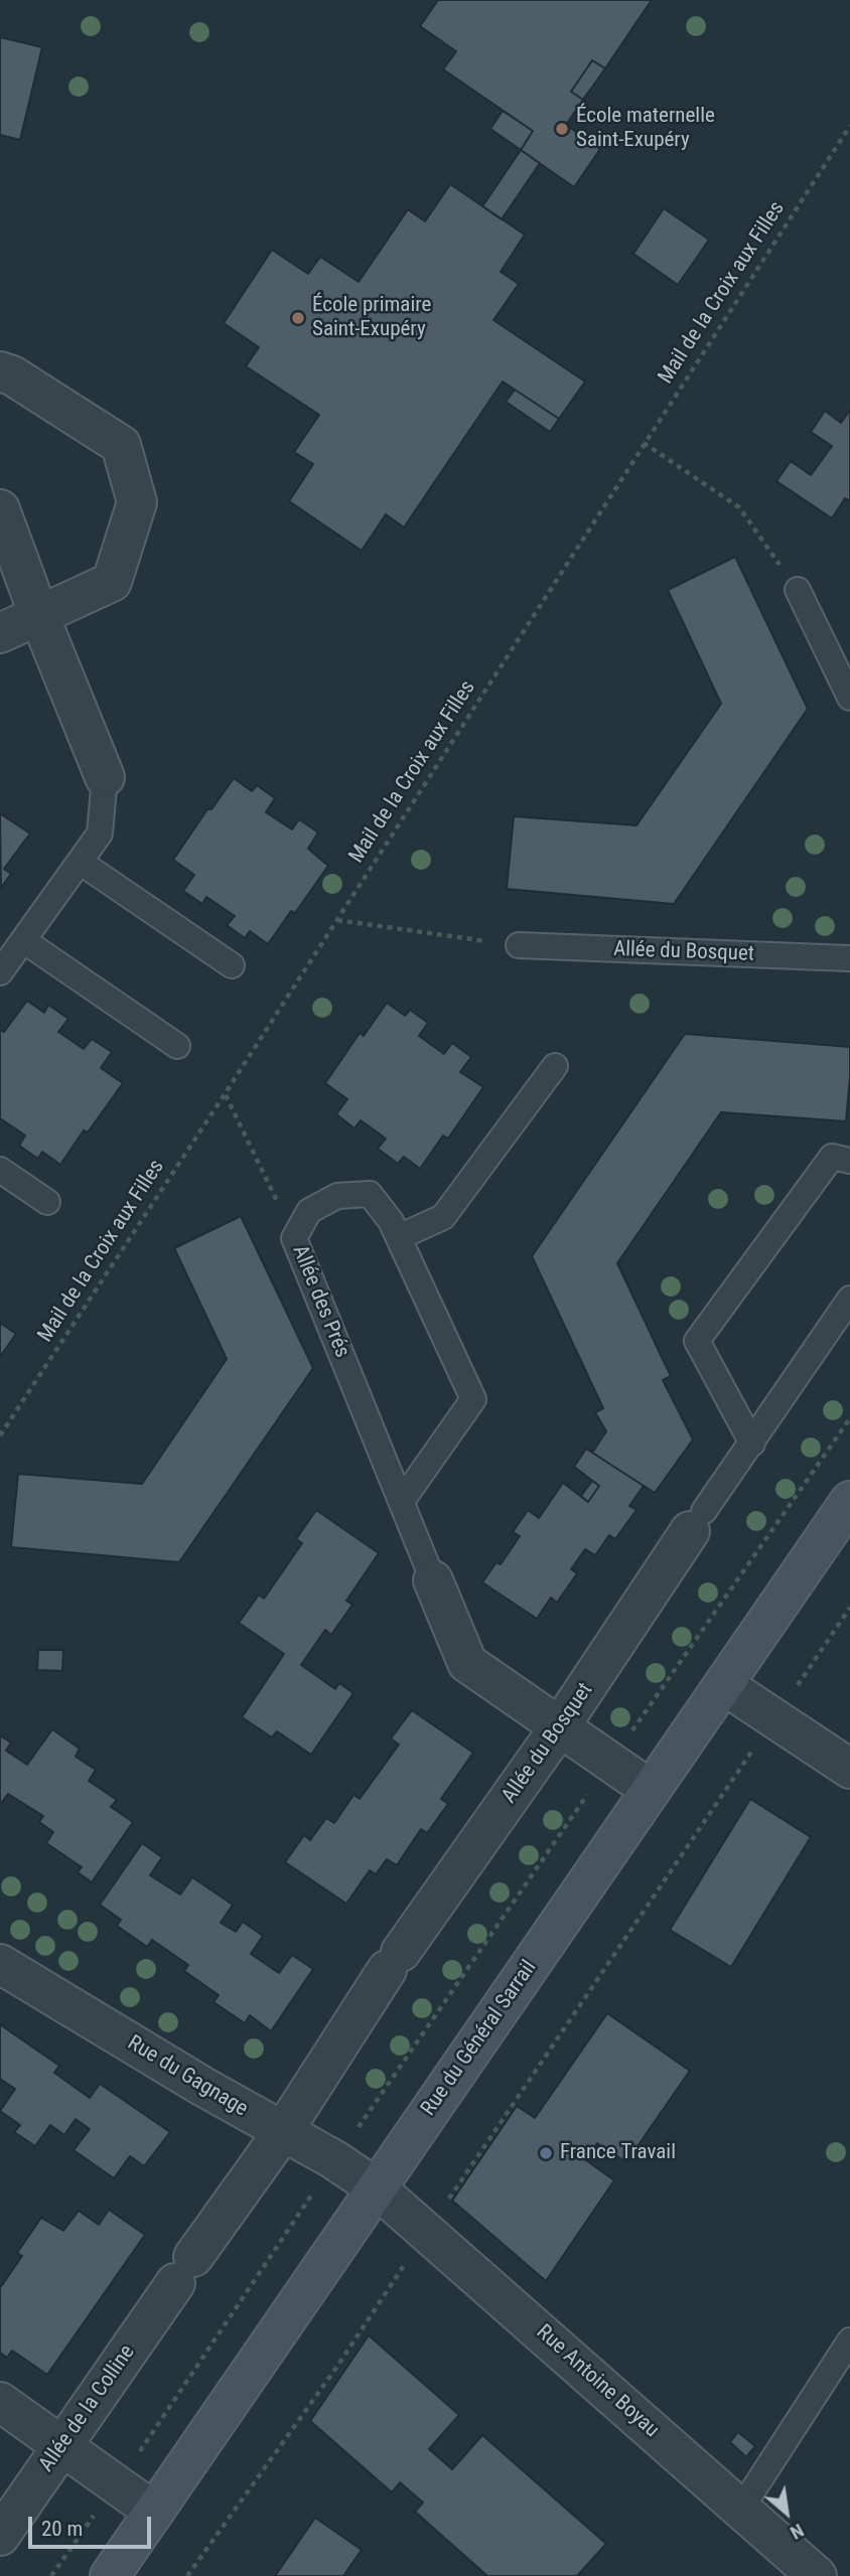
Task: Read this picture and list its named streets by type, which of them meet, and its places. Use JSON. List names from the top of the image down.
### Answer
{
  "streets": {
    "main road": ["Rue du Général Sarrail"],
    "street": [
      "Allée du Bosquet",
      "Allée des Prés",
      "Rue du Gagnage",
      "Rue Antoine Boyau",
      "Allée de la Colline"
    ],
    "path": ["Mail de la Croix aux Filles"]
  },
  "crossings": [
    ["Allée du Bosquet", "Allée des Prés"],
    ["Allée du Bosquet", "Rue du Gagnage"],
    ["Allée du Bosquet", "Allée de la Colline"],
    ["Allée des Prés", "Rue du Général Sarrail"],
    ["Rue du Général Sarrail", "Rue du Gagnage"],
    ["Rue du Général Sarrail", "Rue Antoine Boyau"],
    ["Rue du Gagnage", "Rue Antoine Boyau"],
    ["Rue du Gagnage", "Allée de la Colline"]
  ],
  "places": ["École maternelle Saint-Exupéry", "École primaire Saint-Exupéry", "France Travail"],
  "scale_bar": "20 m",
  "north": "bottom right"
}
